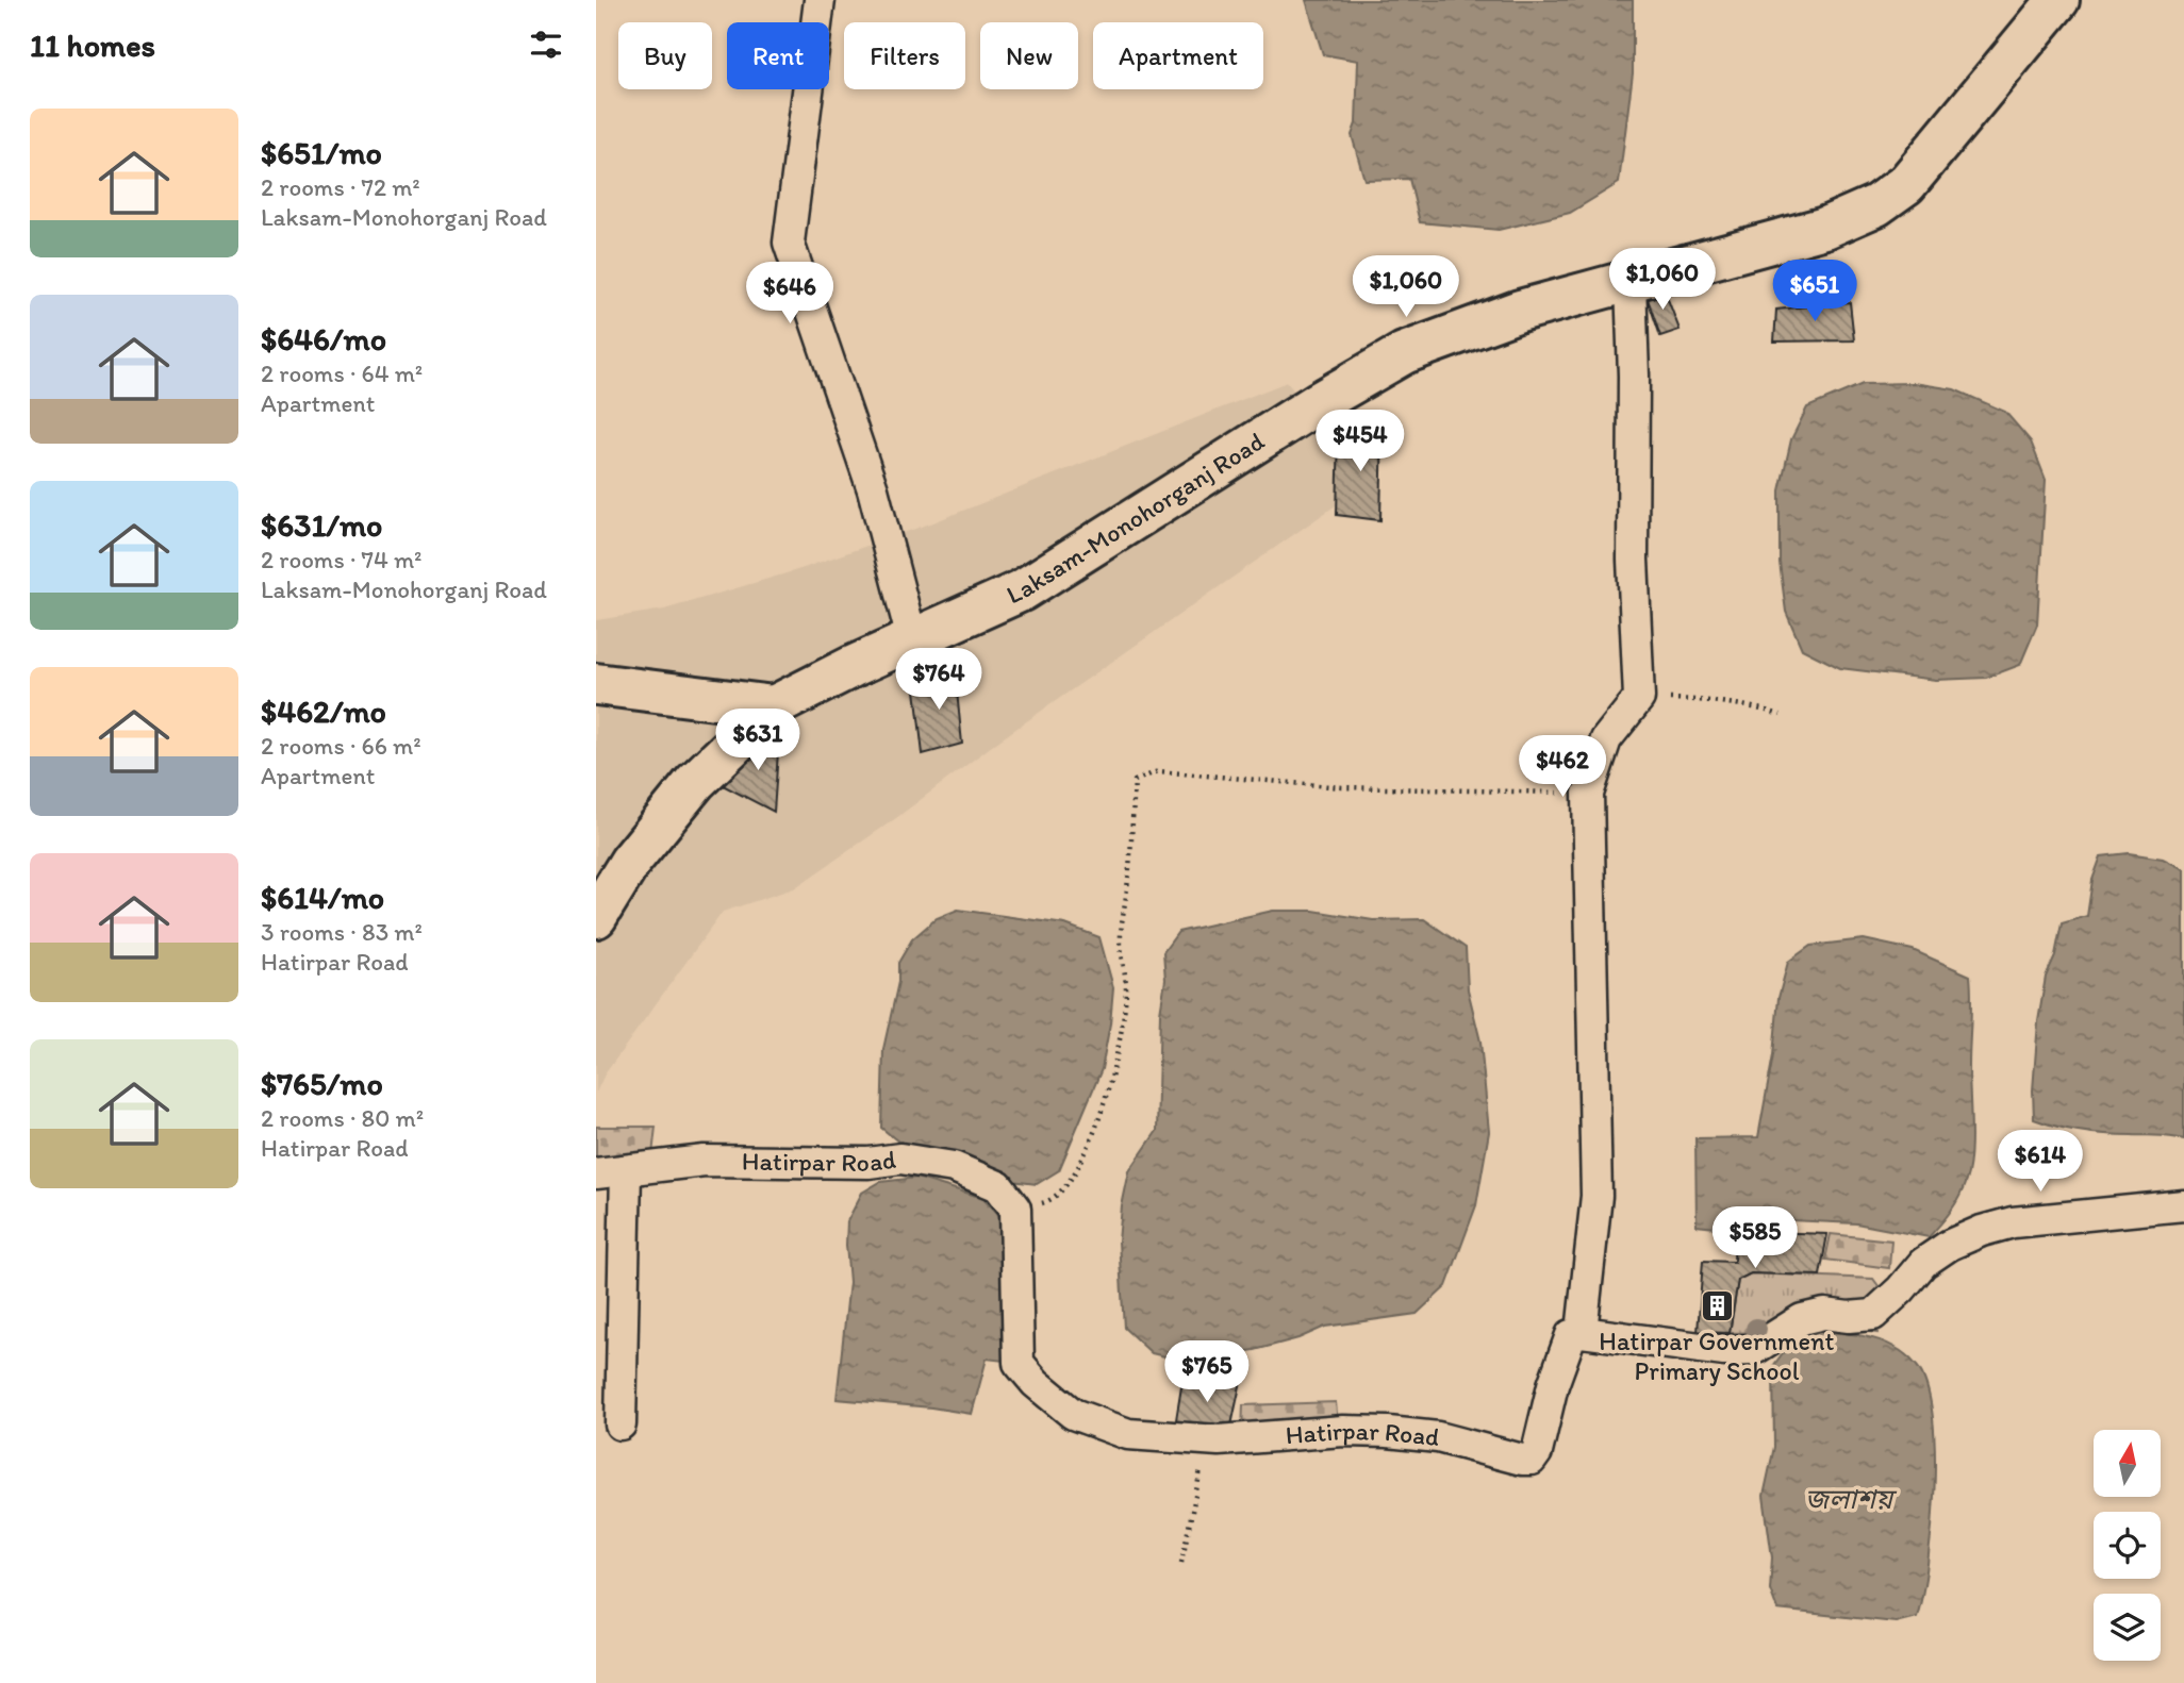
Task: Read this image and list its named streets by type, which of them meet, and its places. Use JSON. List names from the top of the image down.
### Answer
{
  "streets": {
    "street": ["Laksam-Monohorganj Road", "Hatirpar Road"]
  },
  "water": ["জলাশয়"],
  "places": {
    "building": ["Hatirpar Government Primary School"]
  },
  "north": "top",
  "page": {
    "heading": "11 homes",
    "chip": [
      "Buy",
      "Rent",
      "Filters",
      "New",
      "Apartment"
    ],
    "list": [
      {
        "name": "$651/mo",
        "note": "2 rooms · 72 m² · Laksam-Monohorganj Road"
      },
      {
        "name": "$646/mo",
        "note": "2 rooms · 64 m² · Apartment"
      },
      {
        "name": "$631/mo",
        "note": "2 rooms · 74 m² · Laksam-Monohorganj Road"
      },
      {
        "name": "$462/mo",
        "note": "2 rooms · 66 m² · Apartment"
      },
      {
        "name": "$614/mo",
        "note": "3 rooms · 83 m² · Hatirpar Road"
      },
      {
        "name": "$765/mo",
        "note": "2 rooms · 80 m² · Hatirpar Road"
      }
    ],
    "price": [
      "$1,060",
      "$1,060",
      "$651",
      "$646",
      "$454",
      "$764",
      "$631",
      "$462",
      "$614",
      "$585",
      "$765"
    ]
  }
}
